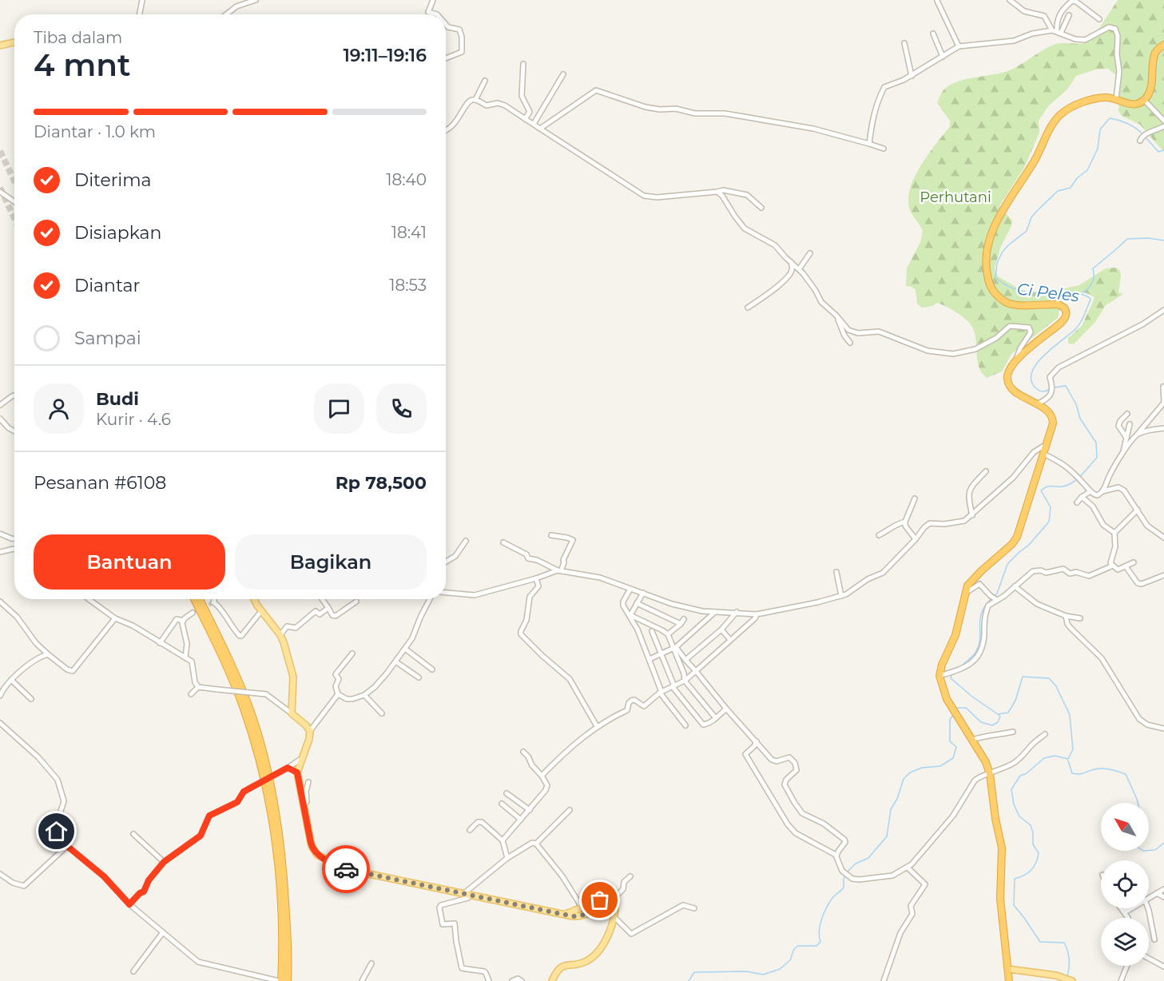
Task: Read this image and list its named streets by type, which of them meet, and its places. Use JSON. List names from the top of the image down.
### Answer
{
  "water": ["Ci Peles"],
  "parks": ["Perhutani"],
  "north": "top left",
  "page": {
    "heading": ["4 mnt", "Tiba dalam", "19:11–19:16"],
    "panel": [
      "Budi",
      "Kurir · 4.6",
      "Pesanan #6108",
      "Rp 78,500"
    ],
    "bar": "Diantar · 1.0 km",
    "list": [
      ["Diterima", "18:40"],
      ["Disiapkan", "18:41"],
      ["Diantar", "18:53"],
      "Sampai"
    ],
    "buttons": ["Bantuan", "Bagikan"]
  }
}
